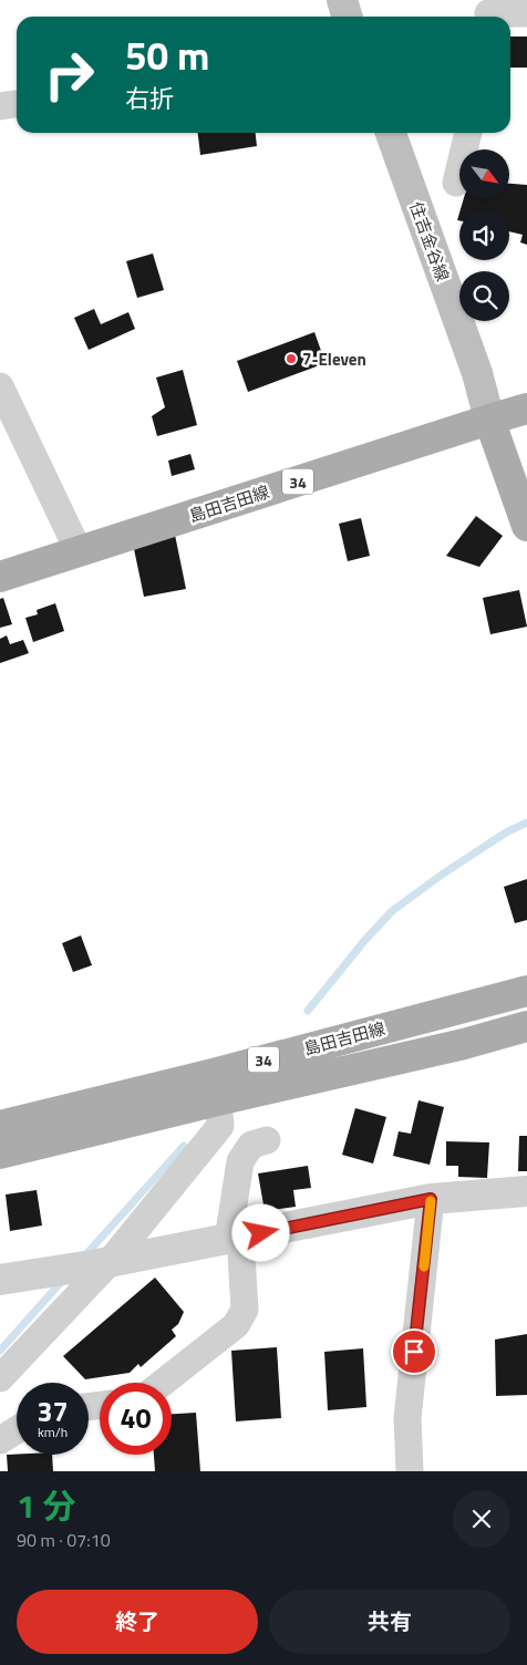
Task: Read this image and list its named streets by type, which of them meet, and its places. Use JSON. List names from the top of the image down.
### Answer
{
  "streets": {
    "main road": ["住吉金谷線", "34", "島田吉田線"]
  },
  "crossings": [
    ["住吉金谷線", "島田吉田線"]
  ],
  "places": ["7-Eleven"],
  "north": "bottom right",
  "page": {
    "turn": ["50 m", "右折"],
    "speed": "37 km/h",
    "limit": "40",
    "heading": ["1 分", "90 m · 07:10"],
    "buttons": ["終了", "共有"]
  }
}
